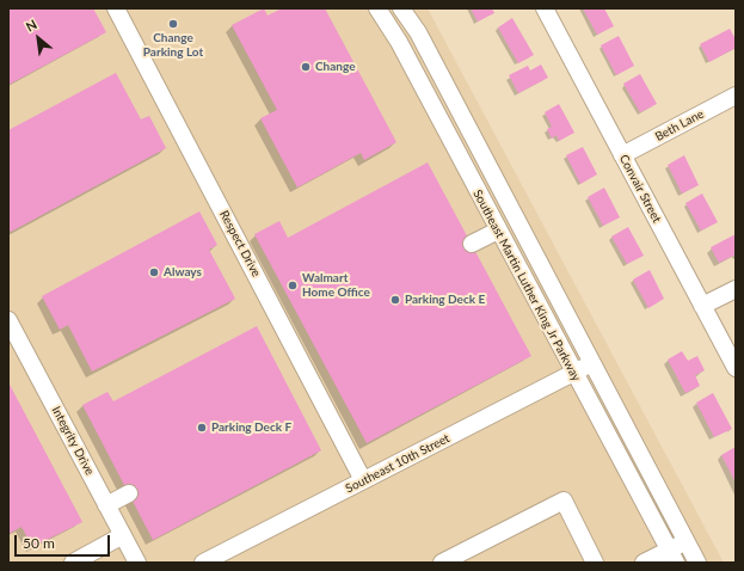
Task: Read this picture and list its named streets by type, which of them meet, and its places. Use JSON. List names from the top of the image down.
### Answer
{
  "streets": {
    "street": [
      "Beth Lane",
      "Convair Street",
      "Respect Drive",
      "Southeast Martin Luther King Jr Parkway",
      "Integrity Drive",
      "Southeast 10th Street"
    ]
  },
  "crossings": [
    ["Beth Lane", "Convair Street"],
    ["Respect Drive", "Southeast 10th Street"],
    ["Southeast Martin Luther King Jr Parkway", "Southeast 10th Street"]
  ],
  "places": [
    "Change Parking Lot",
    "Change",
    "Always",
    "Walmart Home Office",
    "Parking Deck E",
    "Parking Deck F"
  ],
  "scale_bar": "50 m",
  "north": "top left"
}
